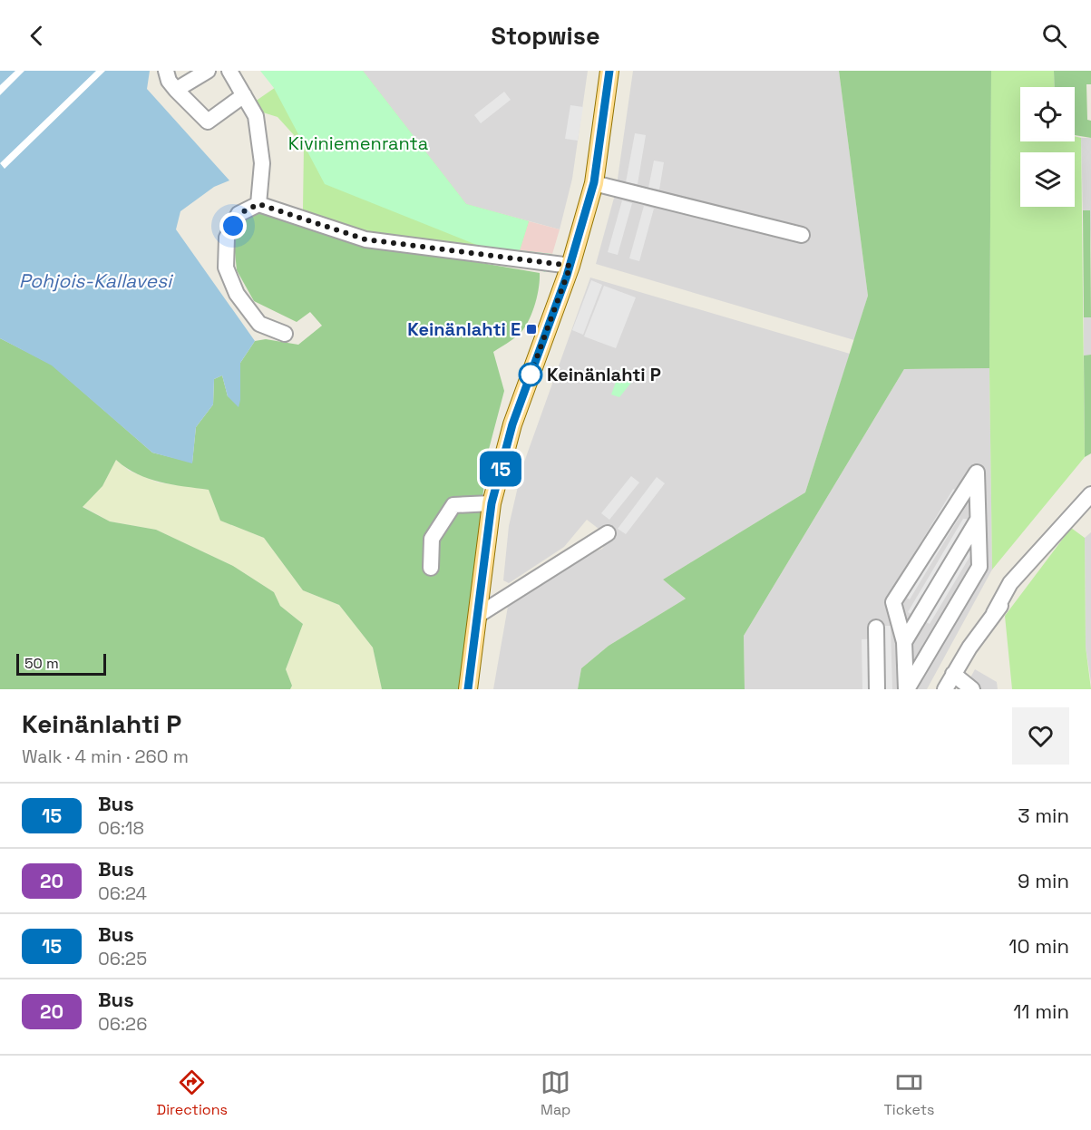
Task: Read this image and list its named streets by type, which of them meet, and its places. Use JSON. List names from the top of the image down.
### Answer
{
  "water": ["Pohjois-Kallavesi"],
  "parks": ["Kiviniemenranta"],
  "places": {
    "transit": ["Keinänlahti E"],
    "other": ["Keinänlahti P"]
  },
  "lines": ["bus line 15"],
  "scale_bar": "50 m",
  "page": {
    "header": "Stopwise",
    "on_map": "15",
    "scale": "50 m",
    "heading": ["Keinänlahti P", "Walk · 4 min · 260 m"],
    "list": [
      {
        "mark": "15",
        "name": "Bus",
        "note": "06:18",
        "value": "3 min"
      },
      {
        "mark": "20",
        "name": "Bus",
        "note": "06:24",
        "value": "9 min"
      },
      {
        "mark": "15",
        "name": "Bus",
        "note": "06:25",
        "value": "10 min"
      },
      {
        "mark": "20",
        "name": "Bus",
        "note": "06:26",
        "value": "11 min"
      }
    ],
    "tabs": ["Directions", "Map", "Tickets"]
  }
}
